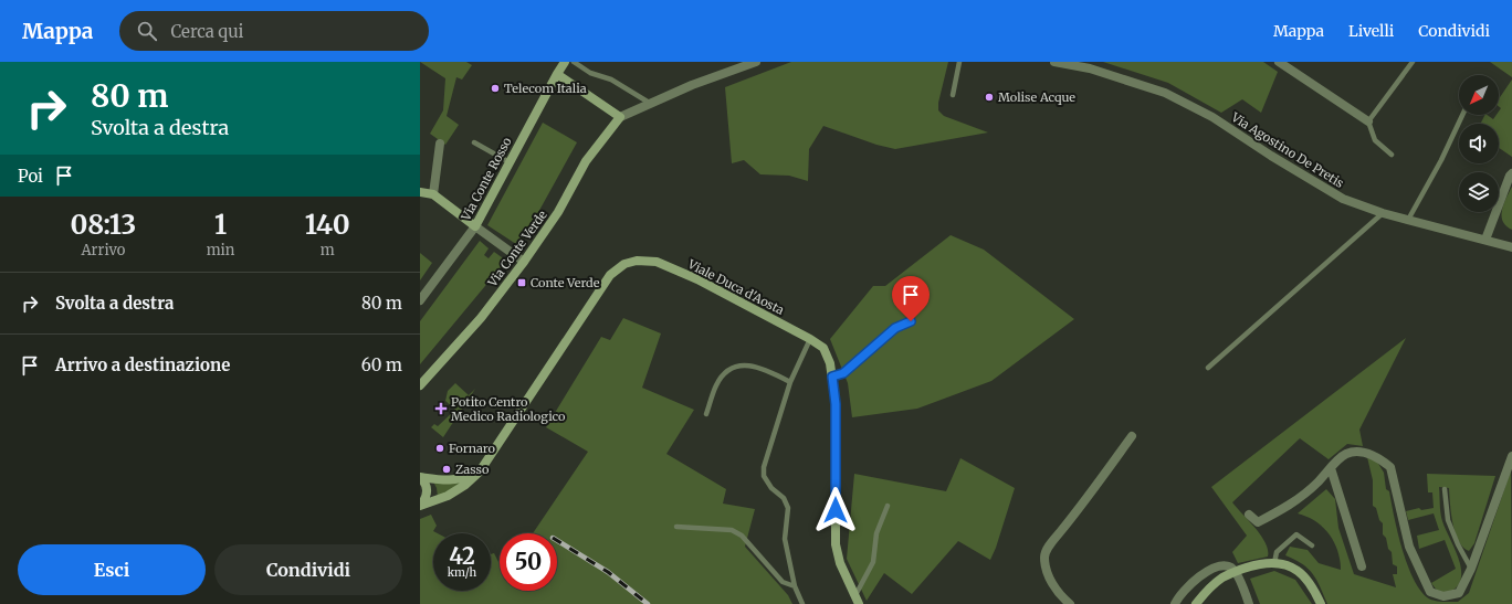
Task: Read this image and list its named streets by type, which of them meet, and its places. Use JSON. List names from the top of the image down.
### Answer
{
  "streets": {
    "main road": ["Via Conte Rosso", "Via Conte Verde", "Viale Duca d'Aosta"],
    "street": ["Via Agostino De Pretis"]
  },
  "places": {
    "other": [
      "Telecom Italia",
      "Molise Acque",
      "Fornaro",
      "Zasso"
    ],
    "transit": ["Conte Verde"],
    "health": ["Potito Centro Medico Radiologico"]
  },
  "north": "bottom left",
  "page": {
    "header": "Mappa",
    "search": "Cerca qui",
    "nav": ["Mappa", "Livelli", "Condividi"],
    "turn": ["80 m", "Svolta a destra"],
    "then": "Poi",
    "eta": [
      "08:13",
      "Arrivo",
      "1",
      "min",
      "140",
      "m"
    ],
    "list": [
      {
        "name": "Svolta a destra",
        "value": "80 m"
      },
      {
        "name": "Arrivo a destinazione",
        "value": "60 m"
      }
    ],
    "speed": "42 km/h",
    "limit": "50",
    "buttons": ["Esci", "Condividi"]
  }
}
